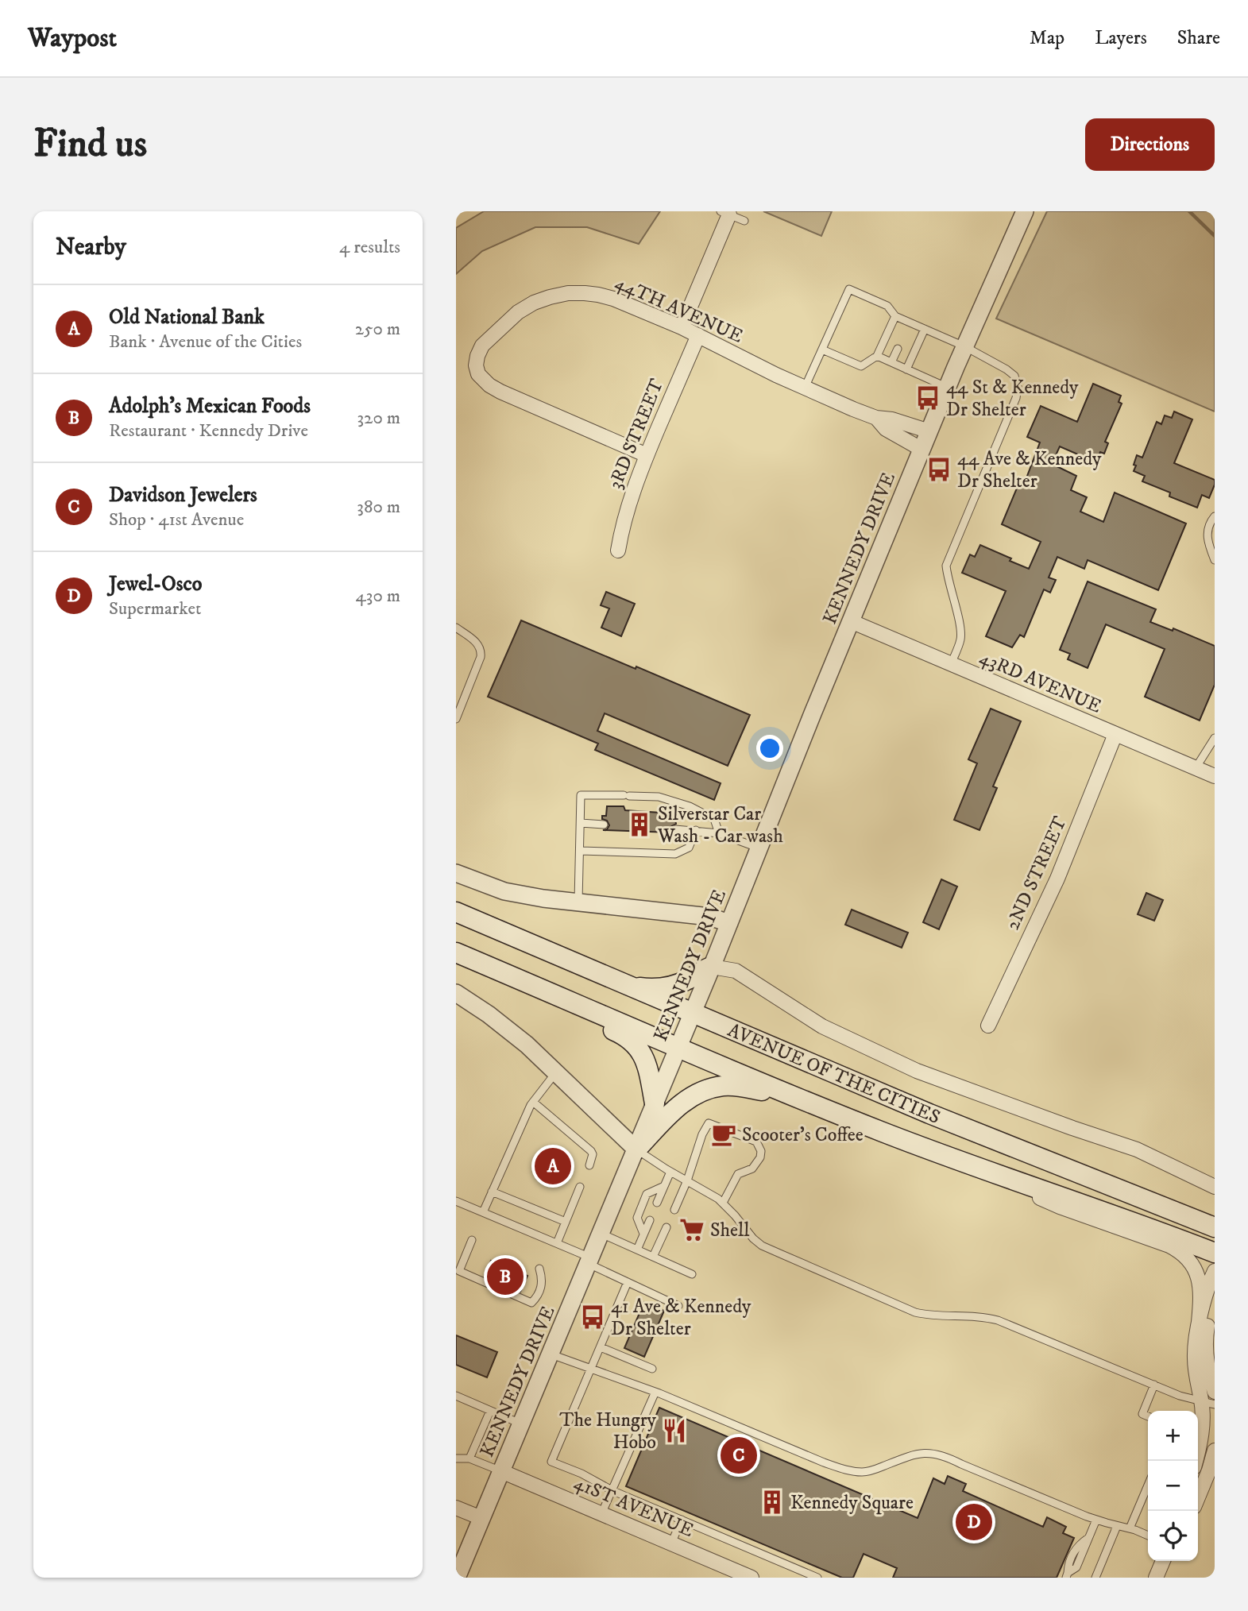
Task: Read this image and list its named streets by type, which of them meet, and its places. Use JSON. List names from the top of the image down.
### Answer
{
  "streets": {
    "main road": ["AVENUE OF THE CITIES"],
    "street": [
      "44TH AVENUE",
      "3RD STREET",
      "KENNEDY DRIVE",
      "43RD AVENUE",
      "2ND STREET",
      "41ST AVENUE"
    ]
  },
  "crossings": [
    ["44TH AVENUE", "3RD STREET"],
    ["44TH AVENUE", "KENNEDY DRIVE"],
    ["KENNEDY DRIVE", "43RD AVENUE"],
    ["KENNEDY DRIVE", "AVENUE OF THE CITIES"],
    ["KENNEDY DRIVE", "41ST AVENUE"],
    ["43RD AVENUE", "2ND STREET"]
  ],
  "places": {
    "bus stop": ["44 St & Kennedy Dr Shelter", "44 Ave & Kennedy Dr Shelter", "41 Ave & Kennedy Dr Shelter"],
    "building": ["Silverstar Car Wash - Car wash", "Kennedy Square"],
    "cafe": ["Scooter's Coffee"],
    "supermarket": ["Shell"],
    "restaurant": ["The Hungry Hobo"]
  },
  "page": {
    "header": "Waypost",
    "nav": ["Map", "Layers", "Share"],
    "buttons": "Directions",
    "title": "Find us",
    "heading": ["Nearby", "4 results"],
    "list": [
      {
        "mark": "A",
        "name": "Old National Bank",
        "note": "Bank · Avenue of the Cities",
        "value": "250 m"
      },
      {
        "mark": "B",
        "name": "Adolph's Mexican Foods",
        "note": "Restaurant · Kennedy Drive",
        "value": "320 m"
      },
      {
        "mark": "C",
        "name": "Davidson Jewelers",
        "note": "Shop · 41st Avenue",
        "value": "380 m"
      },
      {
        "mark": "D",
        "name": "Jewel-Osco",
        "note": "Supermarket",
        "value": "430 m"
      }
    ],
    "pins": [
      "A",
      "B",
      "C",
      "D"
    ],
    "map_buttons": ["+", "−"]
  }
}
